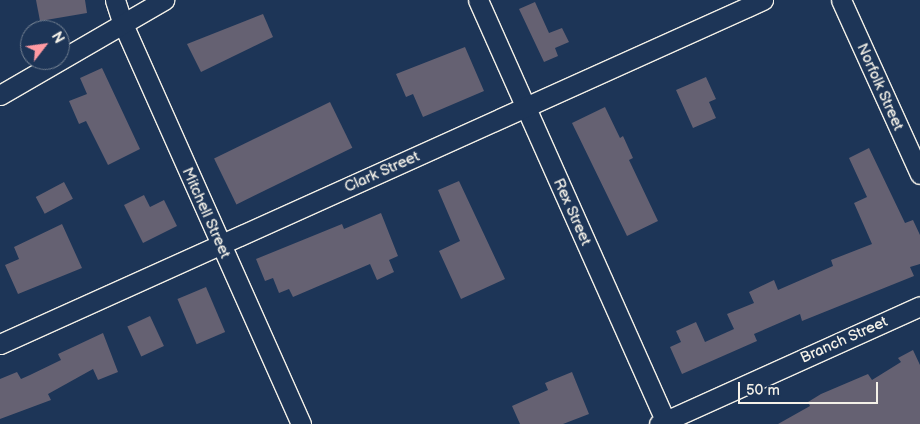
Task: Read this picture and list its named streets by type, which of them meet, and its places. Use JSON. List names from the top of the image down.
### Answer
{
  "streets": {
    "street": [
      "Norfolk Street",
      "Clark Street",
      "Rex Street",
      "Mitchell Street",
      "Branch Street"
    ]
  },
  "crossings": [
    ["Clark Street", "Rex Street"],
    ["Clark Street", "Mitchell Street"],
    ["Rex Street", "Branch Street"]
  ],
  "scale_bar": "50 m",
  "north": "top right"
}
